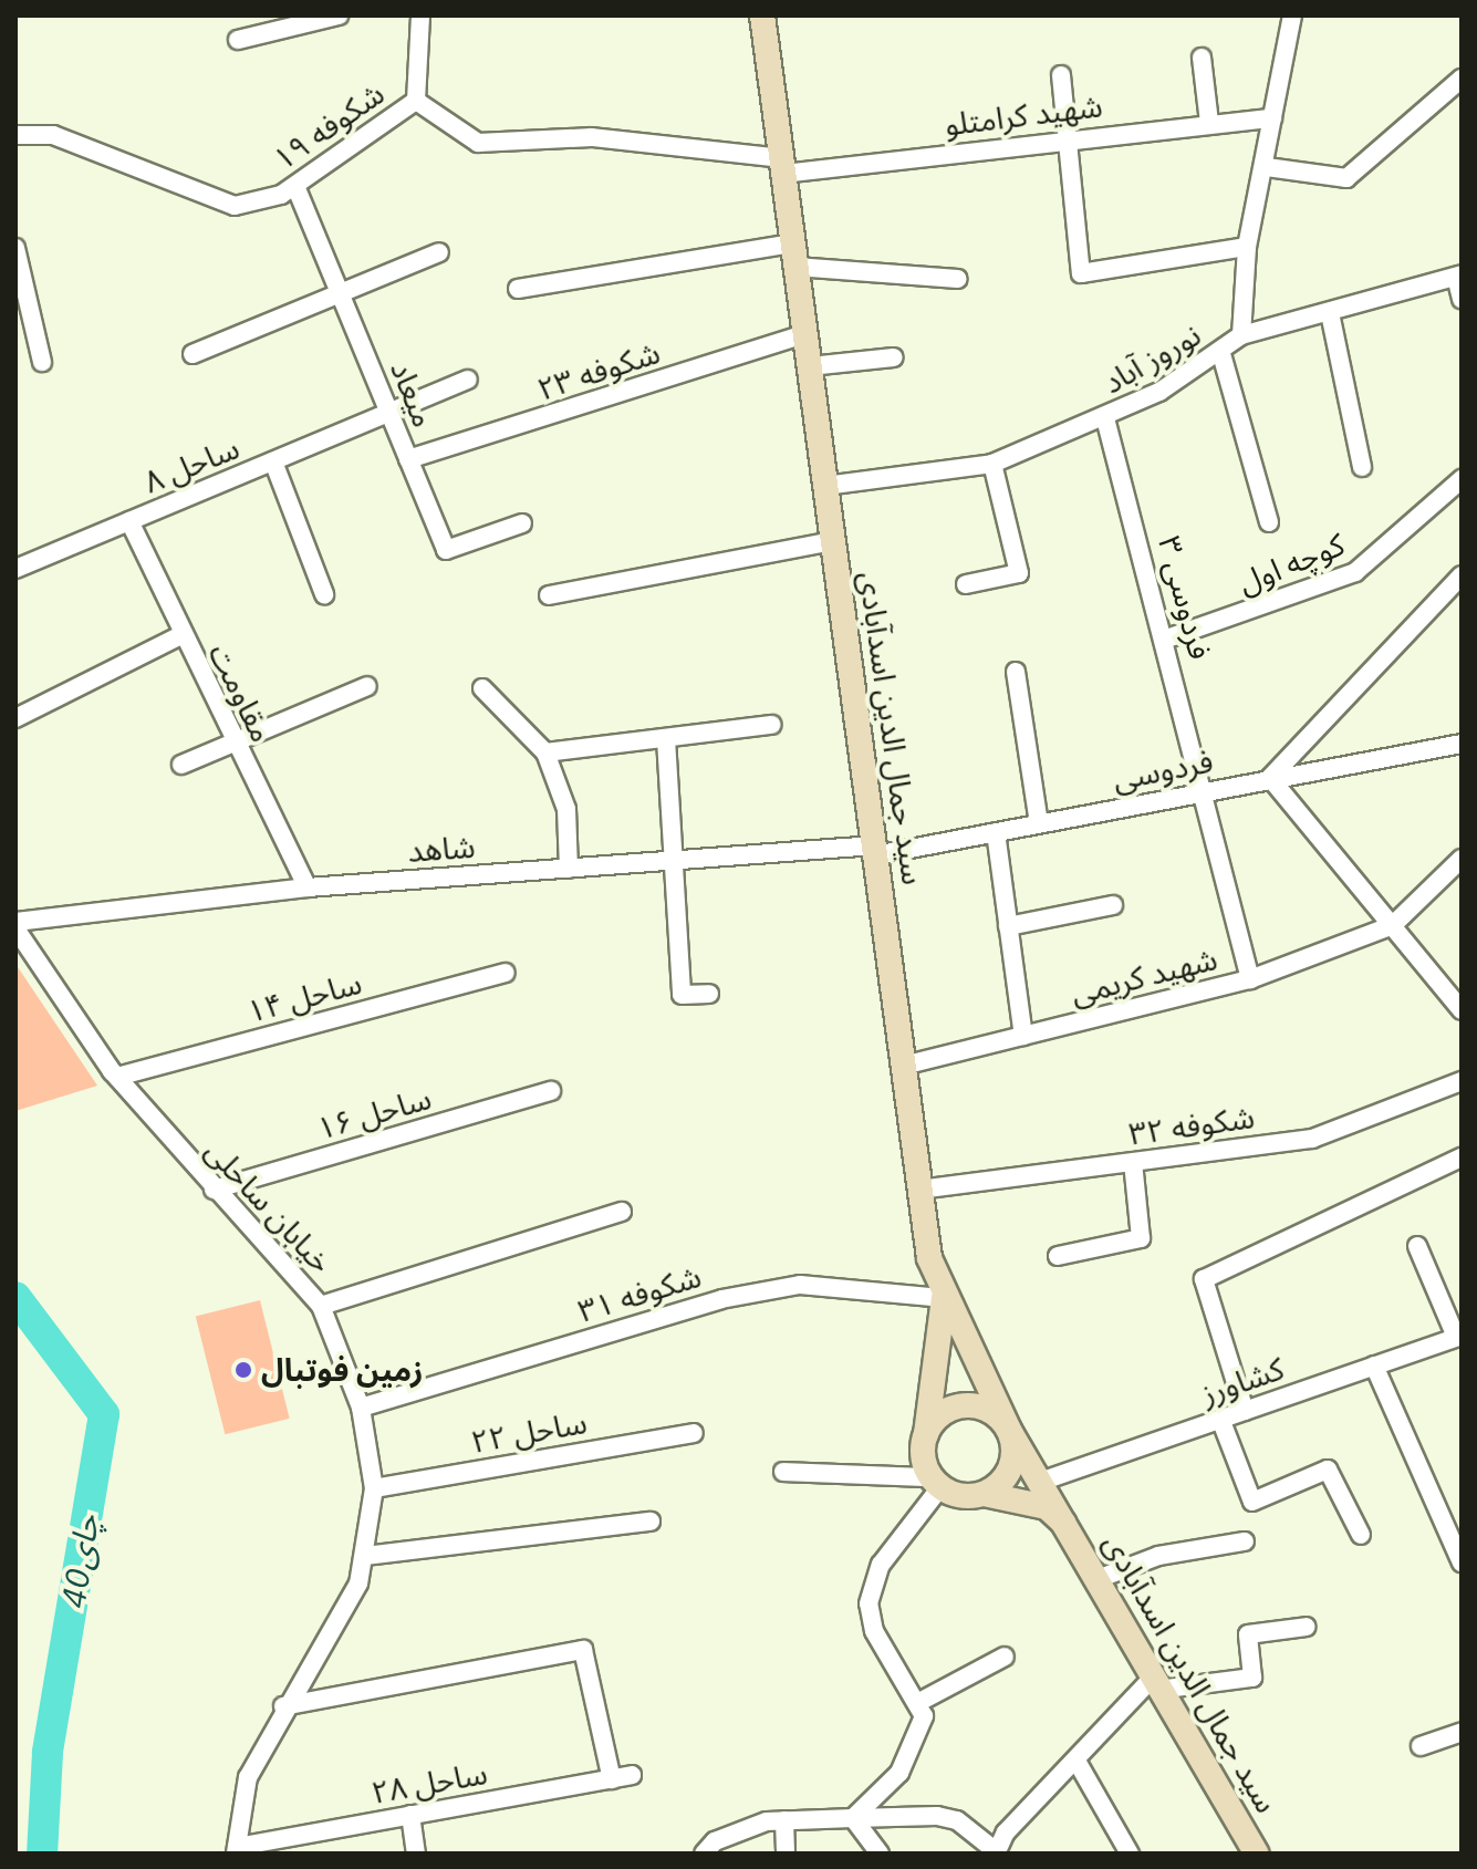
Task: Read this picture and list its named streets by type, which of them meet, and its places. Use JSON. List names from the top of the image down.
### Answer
{
  "streets": {
    "main road": ["سید جمال الدین اسدآبادی"],
    "street": [
      "شهید کرامتلو",
      "شکوفه ۱۹",
      "نوروز آباد",
      "شکوفه ۲۳",
      "میعاد",
      "ساحل ۸",
      "کوچه اول",
      "فردوسی ۳",
      "مقاومت",
      "فردوسی",
      "شاهد",
      "شهید کریمی",
      "ساحل ۱۴",
      "ساحل ۱۶",
      "شکوفه ۳۲",
      "خیابان ساحلی",
      "شکوفه ۳۱",
      "کشاورز",
      "ساحل ۲۲",
      "ساحل ۲۸"
    ]
  },
  "crossings": [
    ["شهید کرامتلو", "شکوفه ۱۹"],
    ["شهید کرامتلو", "نوروز آباد"],
    ["شهید کرامتلو", "سید جمال الدین اسدآبادی"],
    ["شکوفه ۱۹", "میعاد"],
    ["شکوفه ۱۹", "سید جمال الدین اسدآبادی"],
    ["نوروز آباد", "فردوسی ۳"],
    ["نوروز آباد", "سید جمال الدین اسدآبادی"],
    ["شکوفه ۲۳", "میعاد"],
    ["شکوفه ۲۳", "سید جمال الدین اسدآبادی"],
    ["میعاد", "ساحل ۸"],
    ["ساحل ۸", "مقاومت"],
    ["کوچه اول", "فردوسی ۳"],
    ["فردوسی ۳", "فردوسی"],
    ["فردوسی ۳", "شهید کریمی"],
    ["مقاومت", "شاهد"],
    ["سید جمال الدین اسدآبادی", "فردوسی"],
    ["سید جمال الدین اسدآبادی", "شاهد"],
    ["سید جمال الدین اسدآبادی", "شهید کریمی"],
    ["سید جمال الدین اسدآبادی", "شکوفه ۳۲"],
    ["سید جمال الدین اسدآبادی", "شکوفه ۳۱"],
    ["سید جمال الدین اسدآبادی", "کشاورز"],
    ["فردوسی", "شاهد"],
    ["شاهد", "خیابان ساحلی"],
    ["ساحل ۱۴", "خیابان ساحلی"],
    ["ساحل ۱۶", "خیابان ساحلی"],
    ["خیابان ساحلی", "شکوفه ۳۱"],
    ["خیابان ساحلی", "ساحل ۲۲"],
    ["خیابان ساحلی", "ساحل ۲۸"]
  ],
  "water": ["40چای"],
  "places": ["زمین فوتبال"]
}
